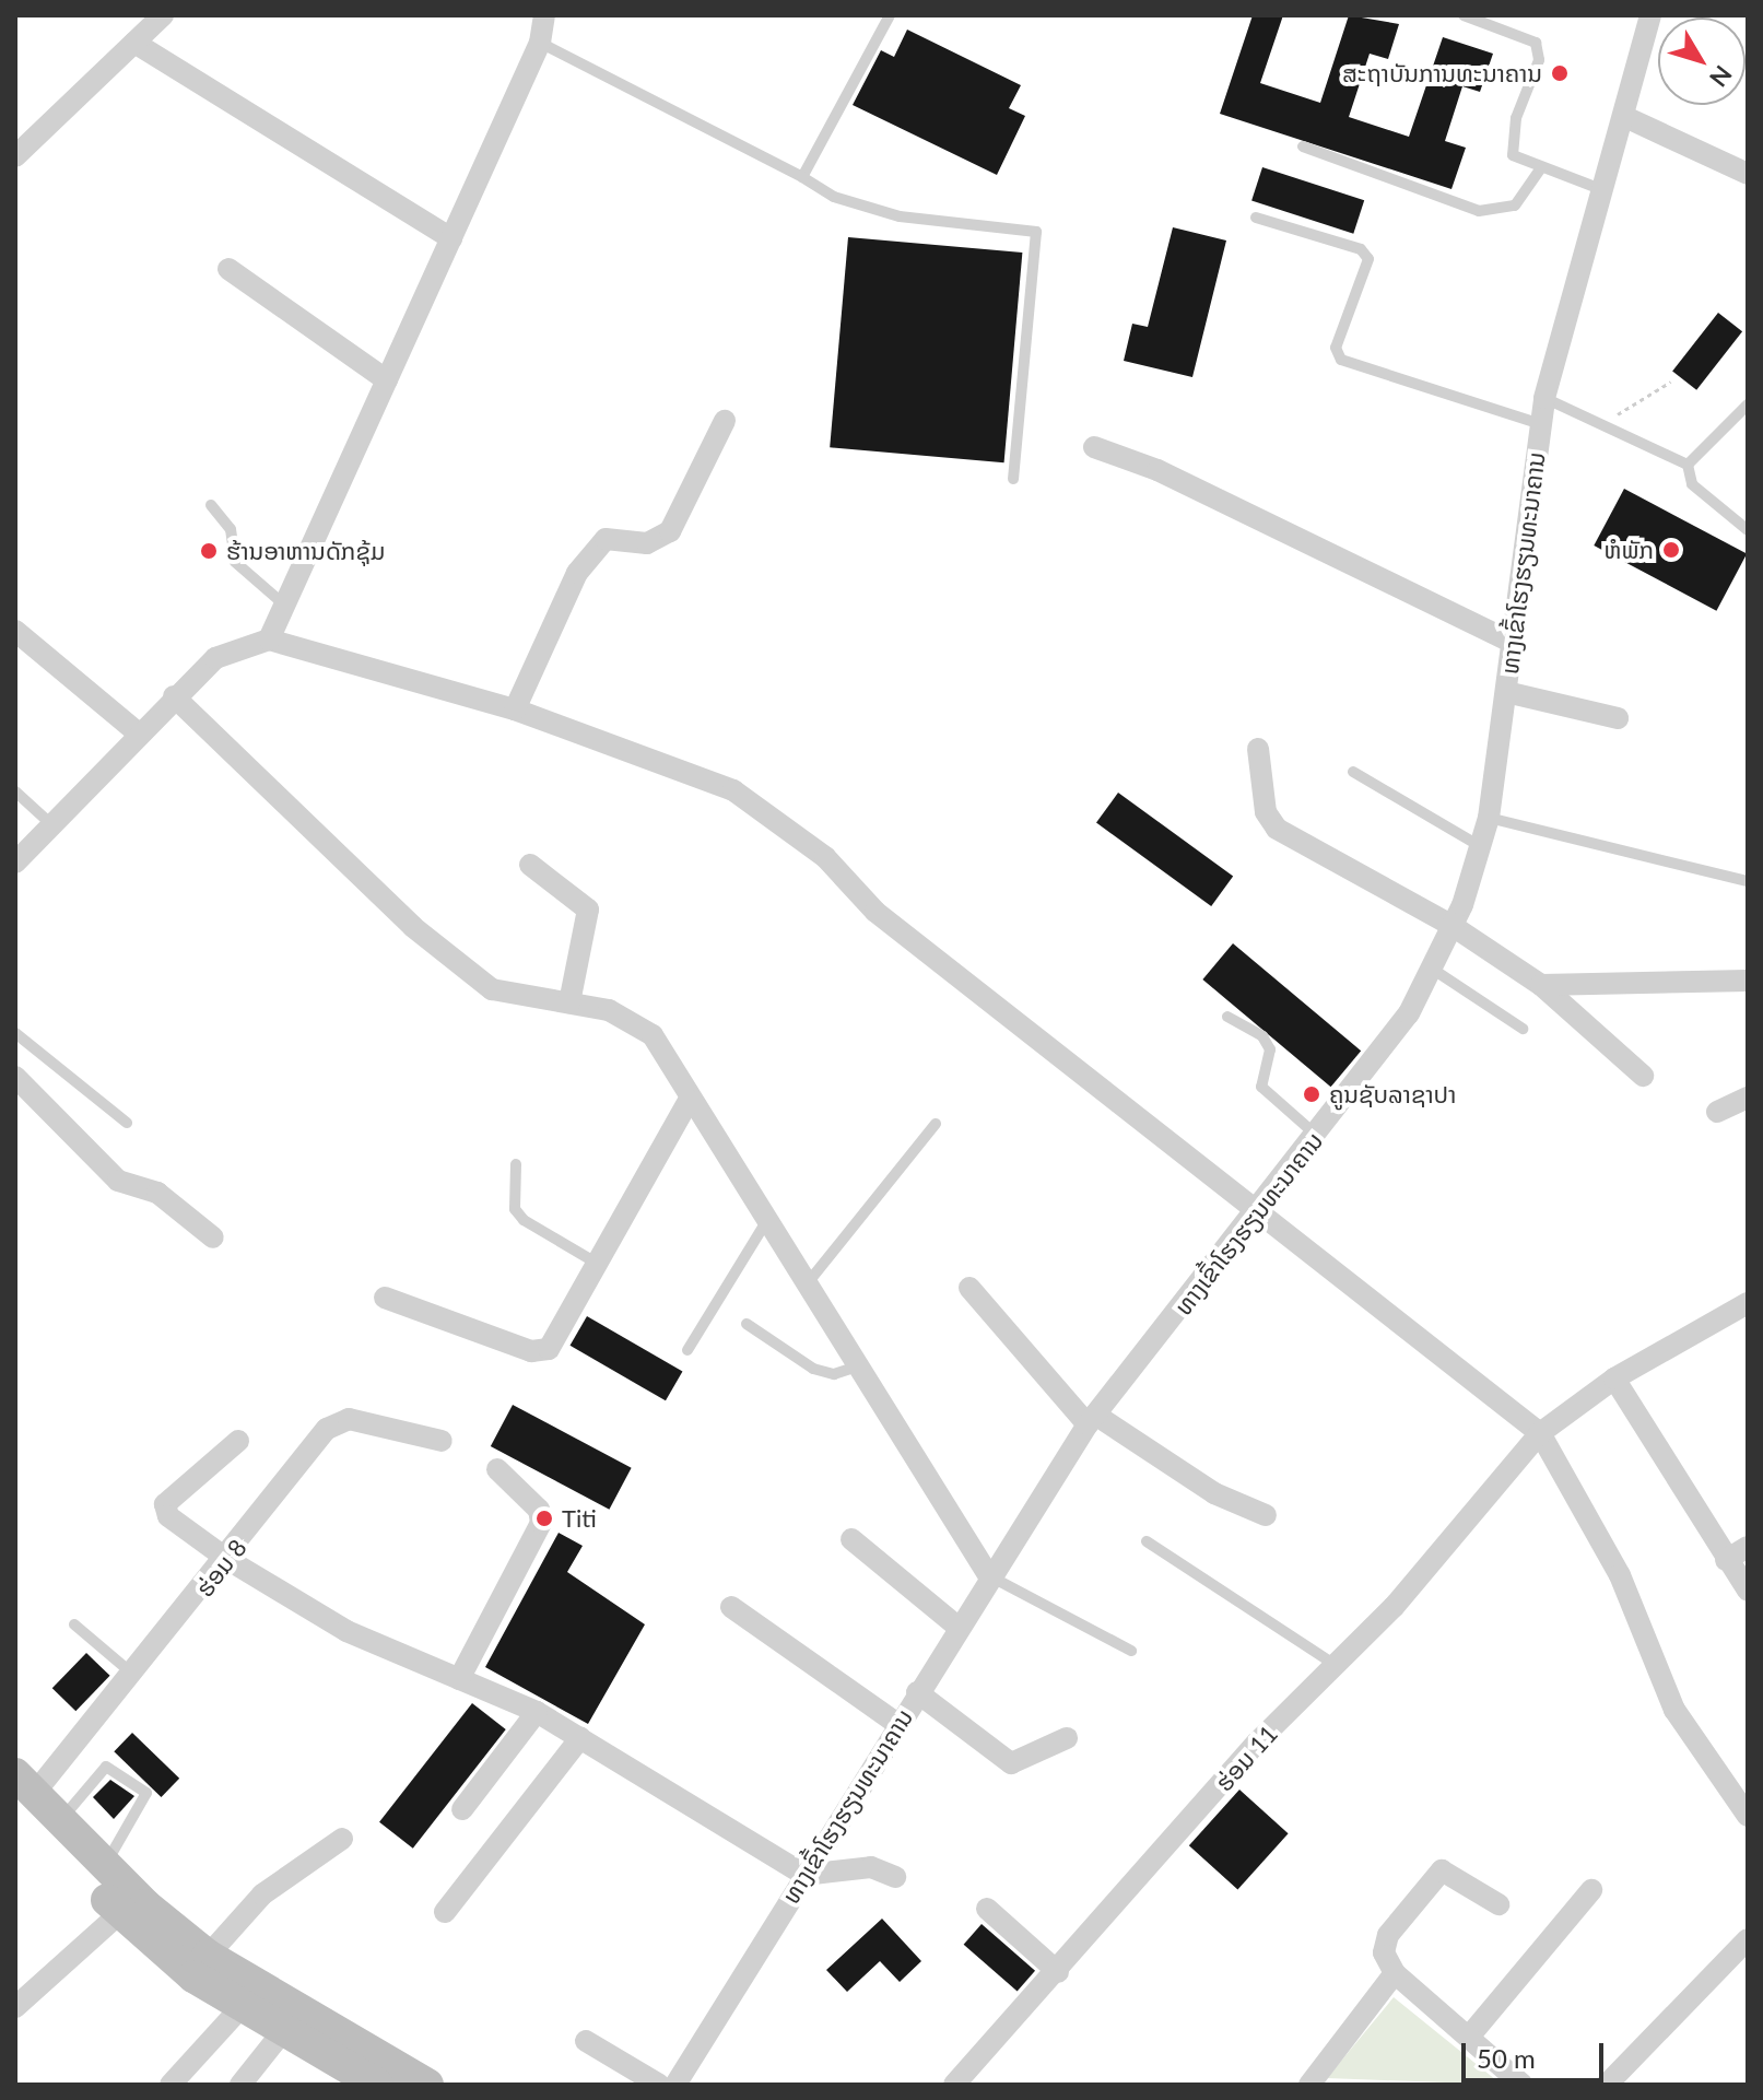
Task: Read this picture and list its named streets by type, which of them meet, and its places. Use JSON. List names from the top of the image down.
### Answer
{
  "streets": {
    "street": ["ທາງເຂົ້າໂຮງຮຽນທະນາຄານ", "ຮ່ອມ 8", "ຮ່ອມ 11"]
  },
  "places": [
    "ສະຖາບັນການທະນາຄານ",
    "ຫໍພັກ",
    "ຮ້ານອາຫານດັກຊຸ້ມ",
    "ຄູນຊັບລາຊາປາ",
    "Titi"
  ],
  "scale_bar": "50 m",
  "north": "bottom right"
}
